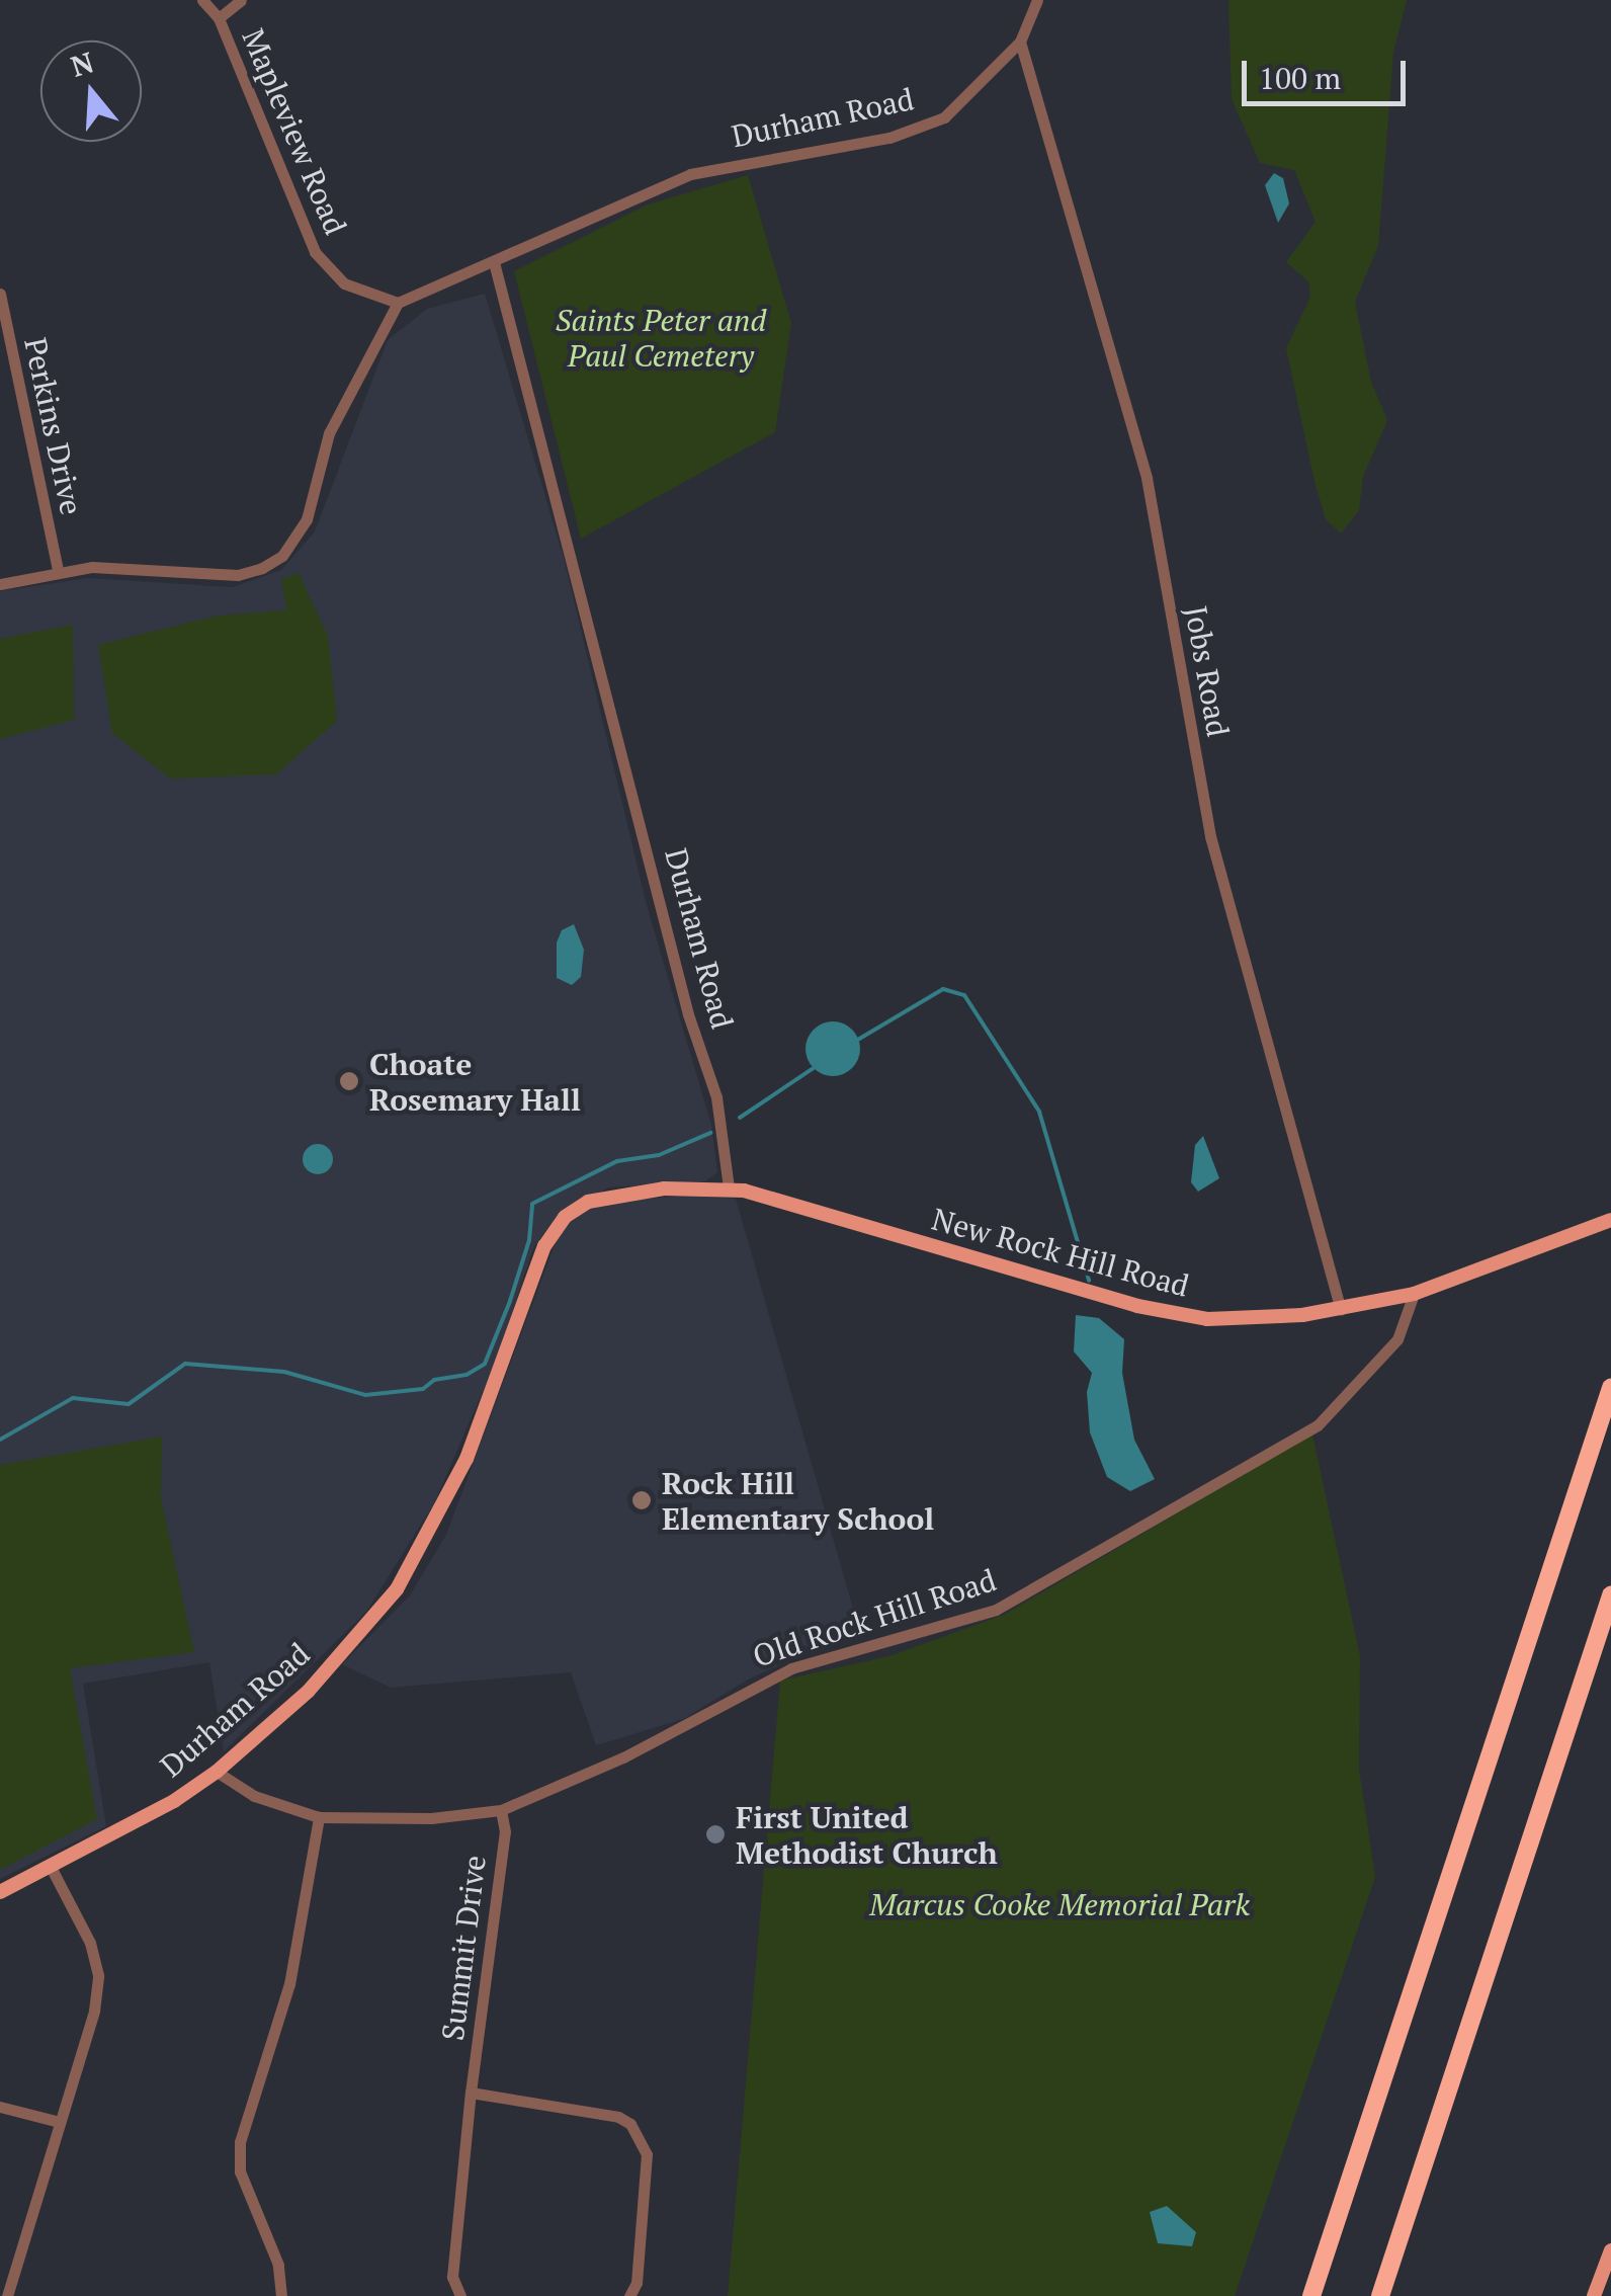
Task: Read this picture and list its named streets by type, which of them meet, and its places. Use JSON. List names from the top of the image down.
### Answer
{
  "streets": {
    "main road": ["Durham Road", "New Rock Hill Road"],
    "street": [
      "Mapleview Road",
      "Perkins Drive",
      "Jobs Road",
      "Old Rock Hill Road",
      "Summit Drive"
    ]
  },
  "crossings": [
    ["Durham Road", "Jobs Road"],
    ["Durham Road", "New Rock Hill Road"],
    ["Durham Road", "Old Rock Hill Road"],
    ["Jobs Road", "New Rock Hill Road"],
    ["New Rock Hill Road", "Old Rock Hill Road"],
    ["Old Rock Hill Road", "Summit Drive"]
  ],
  "parks": ["Saints Peter and Paul Cemetery", "Marcus Cooke Memorial Park"],
  "places": ["Choate Rosemary Hall", "Rock Hill Elementary School", "First United Methodist Church"],
  "scale_bar": "100 m",
  "north": "top"
}
